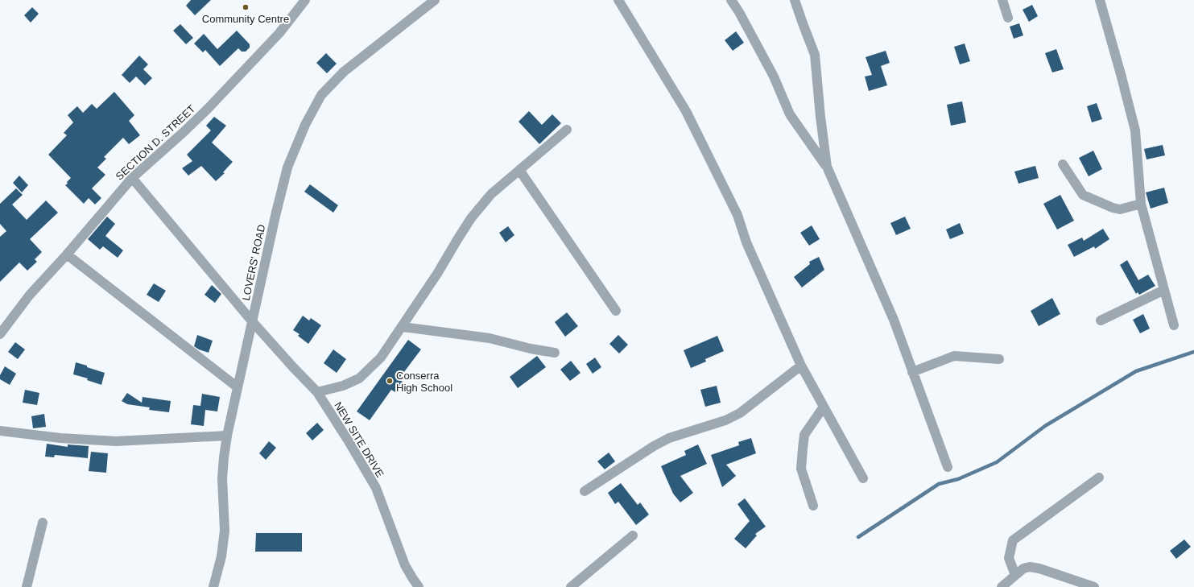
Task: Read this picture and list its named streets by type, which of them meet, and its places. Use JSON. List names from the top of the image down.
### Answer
{
  "streets": {
    "street": ["SECTION D. STREET", "LOVERS' ROAD", "NEW SITE DRIVE"]
  },
  "crossings": [
    ["SECTION D. STREET", "NEW SITE DRIVE"],
    ["LOVERS' ROAD", "NEW SITE DRIVE"]
  ],
  "places": ["Community Centre", "Conserra High School"]
}
